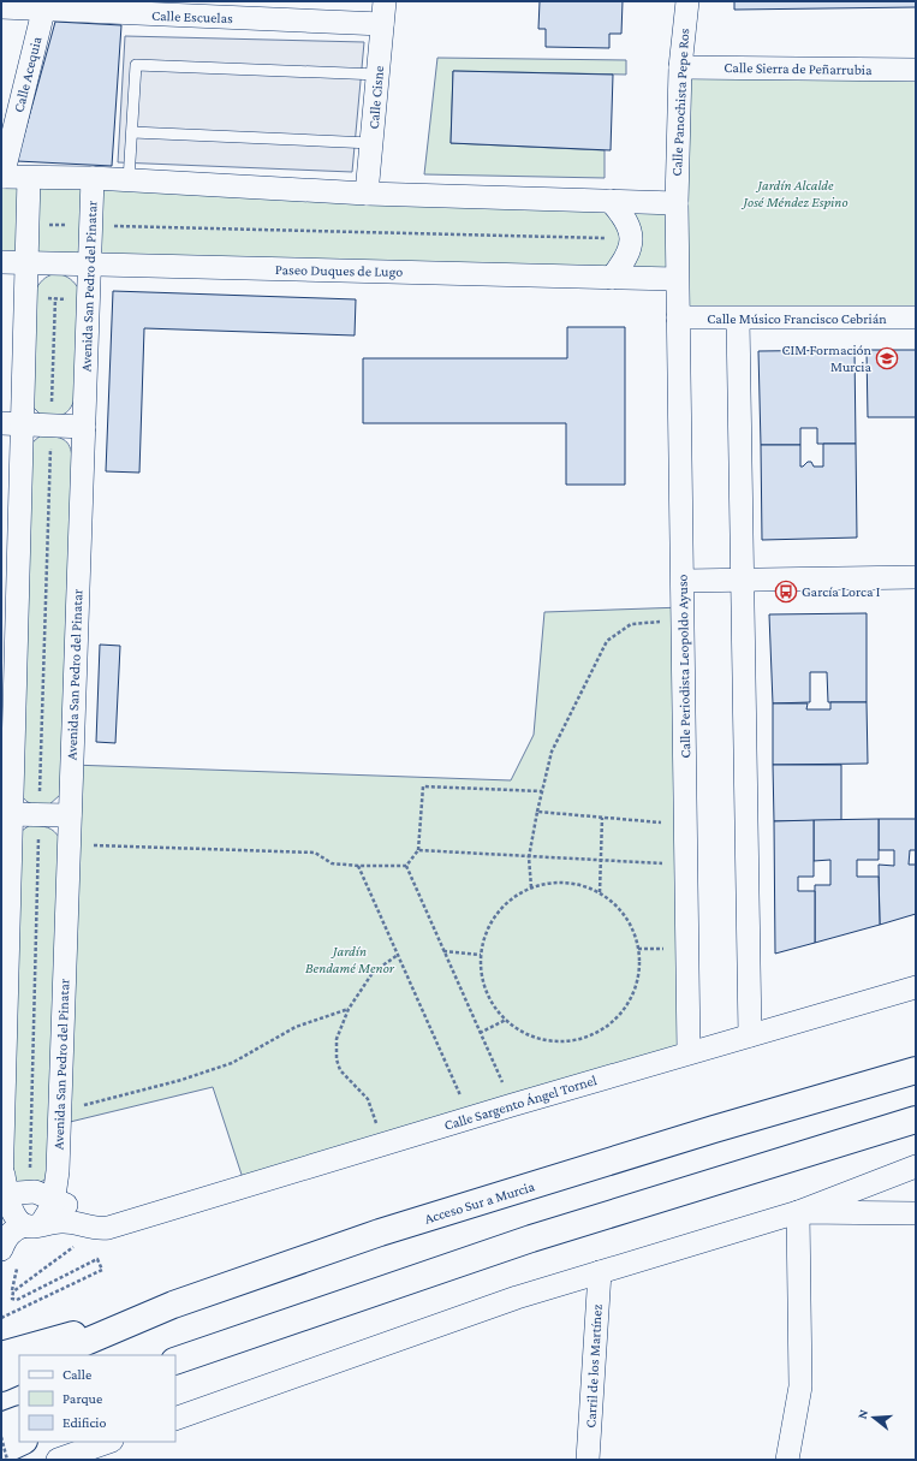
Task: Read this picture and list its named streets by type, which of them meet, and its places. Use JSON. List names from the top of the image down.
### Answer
{
  "streets": {
    "highway": ["Acceso Sur a Murcia"],
    "street": [
      "Calle Escuelas",
      "Calle Sierra de Peñarrubia",
      "Calle Acequia",
      "Calle Cisne",
      "Calle Panochista Pepe Ros",
      "Paseo Duques de Lugo",
      "Avenida San Pedro del Pinatar",
      "Calle Músico Francisco Cebrián",
      "Calle Periodista Leopoldo Ayuso",
      "Calle Sargento Ángel Tornel",
      "Carril de los Martínez"
    ]
  },
  "crossings": [
    ["Calle Escuelas", "Calle Acequia"],
    ["Calle Escuelas", "Calle Cisne"],
    ["Calle Sierra de Peñarrubia", "Calle Panochista Pepe Ros"],
    ["Calle Panochista Pepe Ros", "Paseo Duques de Lugo"],
    ["Calle Panochista Pepe Ros", "Calle Periodista Leopoldo Ayuso"],
    ["Paseo Duques de Lugo", "Avenida San Pedro del Pinatar"],
    ["Paseo Duques de Lugo", "Calle Periodista Leopoldo Ayuso"],
    ["Calle Músico Francisco Cebrián", "Calle Periodista Leopoldo Ayuso"],
    ["Calle Periodista Leopoldo Ayuso", "Calle Sargento Ángel Tornel"]
  ],
  "parks": ["Jardín Alcalde José Méndez Espino", "Jardín Bendamé Menor"],
  "places": {
    "school or university": ["CIM Formación Murcia"],
    "bus stop": ["García Lorca I"]
  },
  "legend": ["Calle", "Parque", "Edificio"],
  "north": "left"
}
